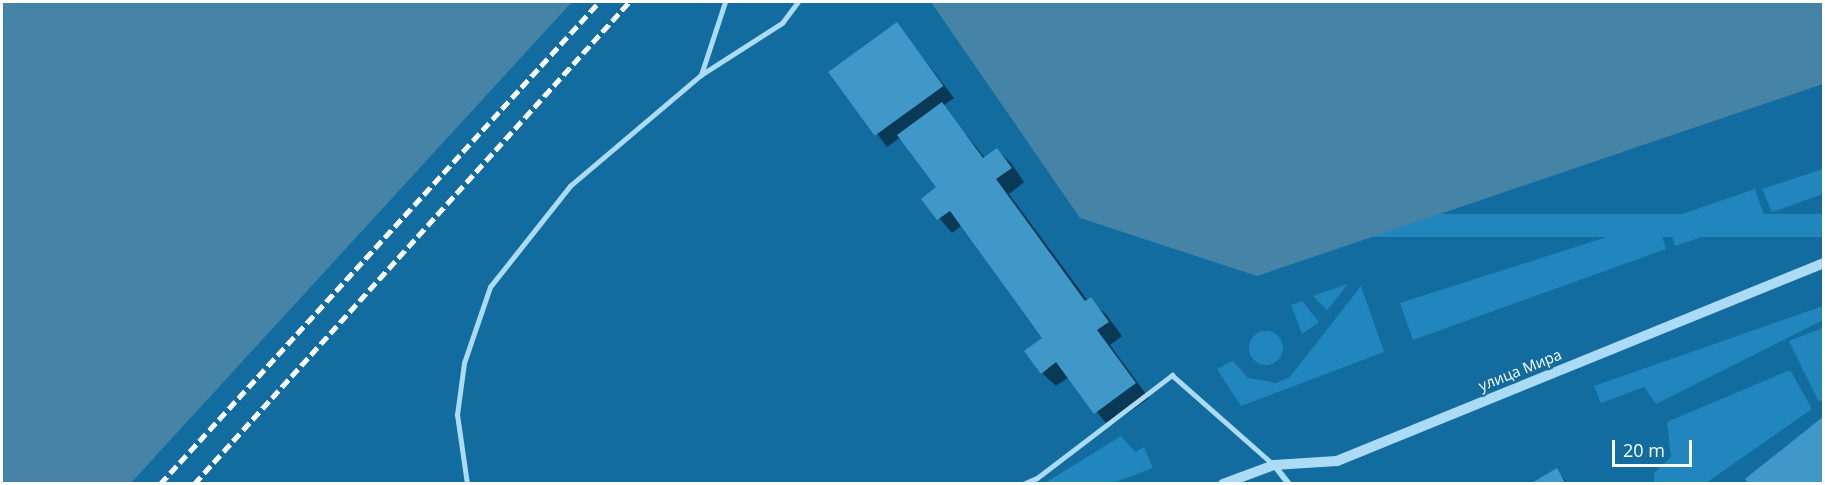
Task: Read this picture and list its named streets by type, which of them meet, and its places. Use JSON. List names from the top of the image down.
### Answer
{
  "streets": {
    "street": ["улица Мира"]
  },
  "scale_bar": "20 m"
}
